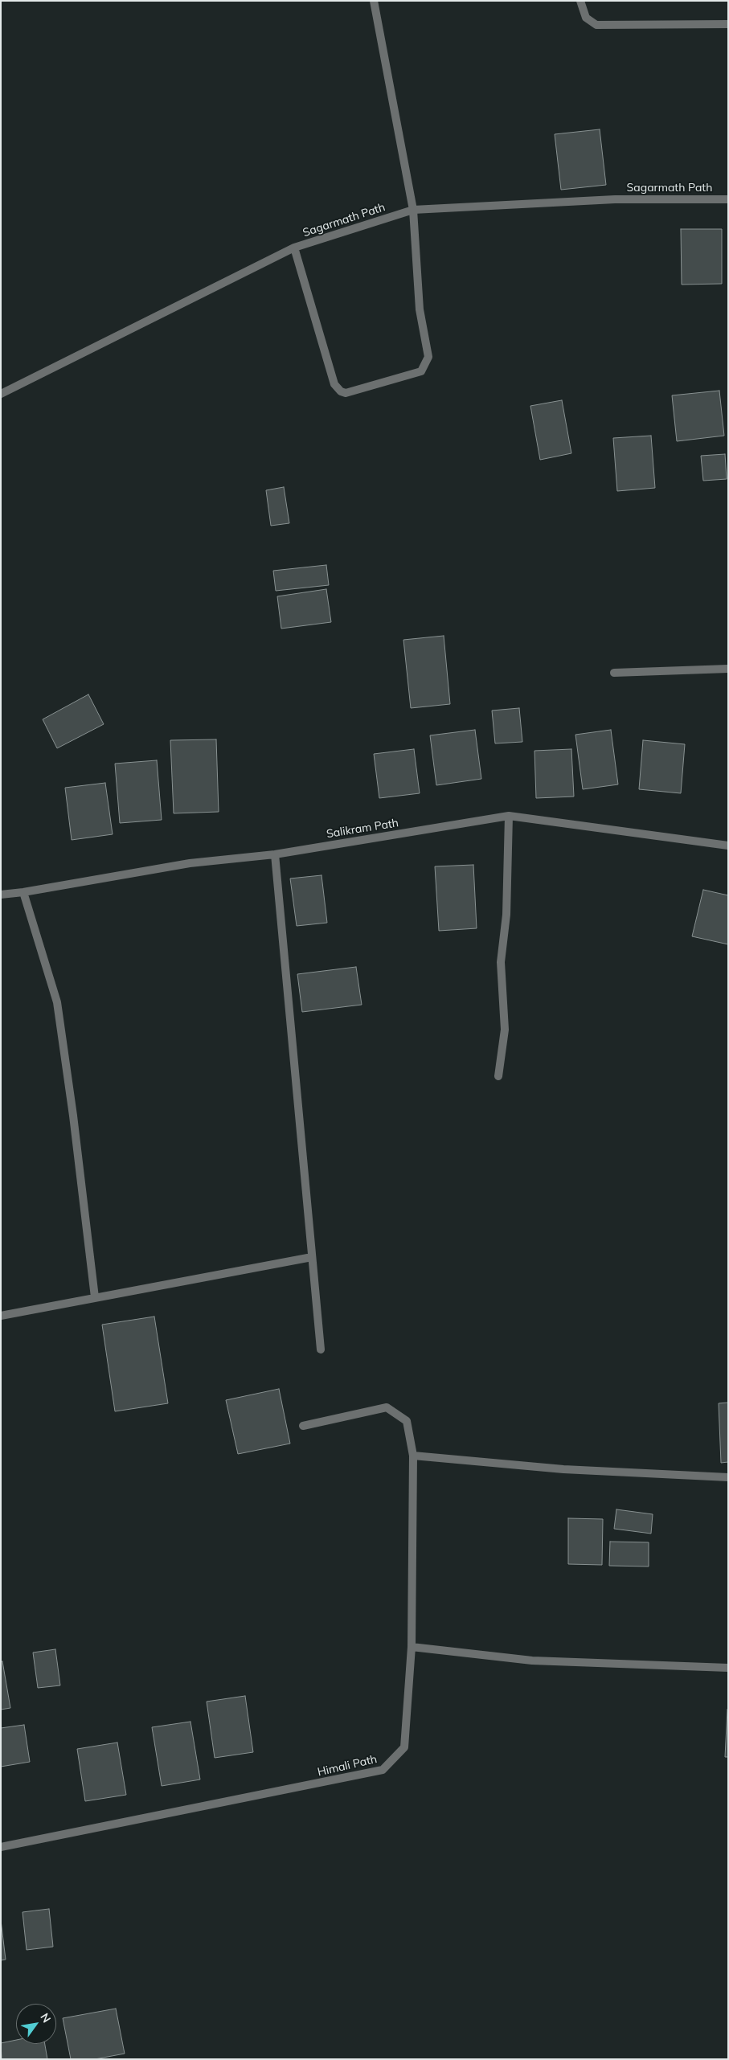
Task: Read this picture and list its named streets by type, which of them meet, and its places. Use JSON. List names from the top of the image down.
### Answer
{
  "streets": {
    "street": ["Sagarmath Path", "Salikram Path", "Himali Path"]
  },
  "north": "top right"
}
